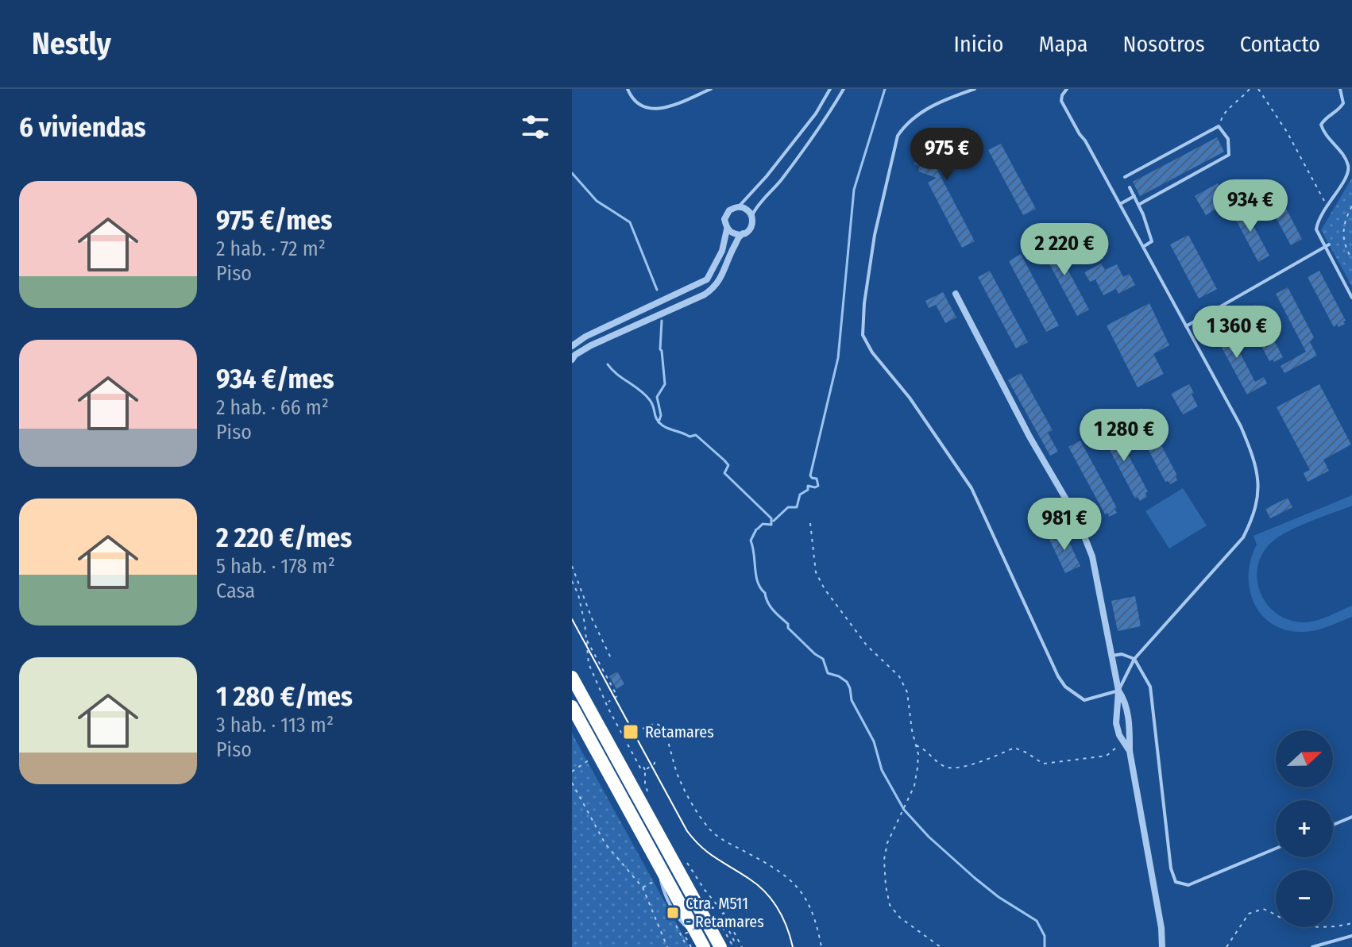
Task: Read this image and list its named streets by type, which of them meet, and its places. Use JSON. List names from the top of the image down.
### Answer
{
  "places": {
    "transit": ["Retamares", "Ctra. M511 - Retamares"]
  },
  "north": "right",
  "page": {
    "header": "Nestly",
    "nav": [
      "Inicio",
      "Mapa",
      "Nosotros",
      "Contacto"
    ],
    "heading": "6 viviendas",
    "price": [
      "975 €",
      "934 €",
      "2 220 €",
      "1 360 €",
      "1 280 €",
      "981 €"
    ],
    "list": [
      {
        "name": "975 €/mes",
        "note": "2 hab. · 72 m² · Piso"
      },
      {
        "name": "934 €/mes",
        "note": "2 hab. · 66 m² · Piso"
      },
      {
        "name": "2 220 €/mes",
        "note": "5 hab. · 178 m² · Casa"
      },
      {
        "name": "1 280 €/mes",
        "note": "3 hab. · 113 m² · Piso"
      }
    ],
    "map_buttons": ["+", "−"]
  }
}
